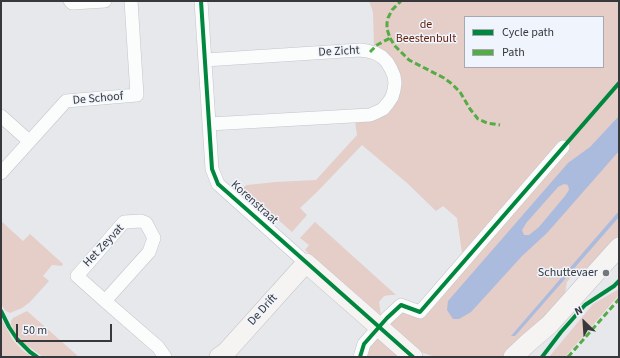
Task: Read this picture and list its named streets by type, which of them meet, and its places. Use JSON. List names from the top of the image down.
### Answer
{
  "streets": {
    "street": [
      "De Zicht",
      "De Schoof",
      "Korenstraat",
      "Het Zeyvat",
      "De Drift"
    ]
  },
  "crossings": [
    ["De Zicht", "Korenstraat"],
    ["Korenstraat", "De Drift"]
  ],
  "parks": ["de Beestenbult"],
  "places": ["Schuttevaer"],
  "legend": ["Cycle path", "Path"],
  "scale_bar": "50 m",
  "north": "top left"
}
